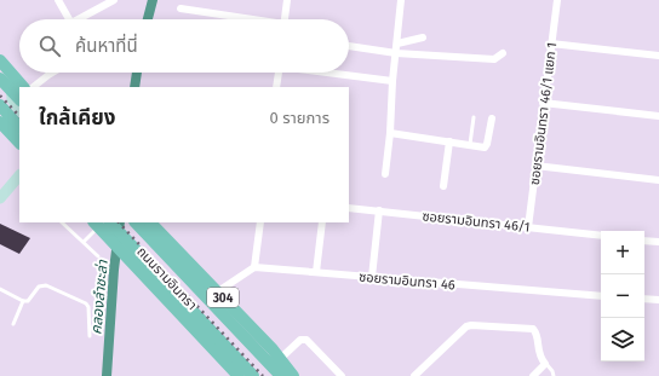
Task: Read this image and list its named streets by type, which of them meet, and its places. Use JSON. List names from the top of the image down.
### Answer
{
  "streets": {
    "main road": ["ถนนรามอินทรา", "304"],
    "street": ["ซอยรามอินทรา 46/1 แยก 1", "ซอยรามอินทรา 46/1", "ซอยรามอินทรา 46"]
  },
  "crossings": [
    ["ซอยรามอินทรา 46/1 แยก 1", "ซอยรามอินทรา 46/1"]
  ],
  "water": ["คลองลำชะล่า"],
  "page": {
    "search": "ค้นหาที่นี่",
    "heading": ["ใกล้เคียง", "0 รายการ"],
    "map_buttons": ["+", "−"]
  }
}
